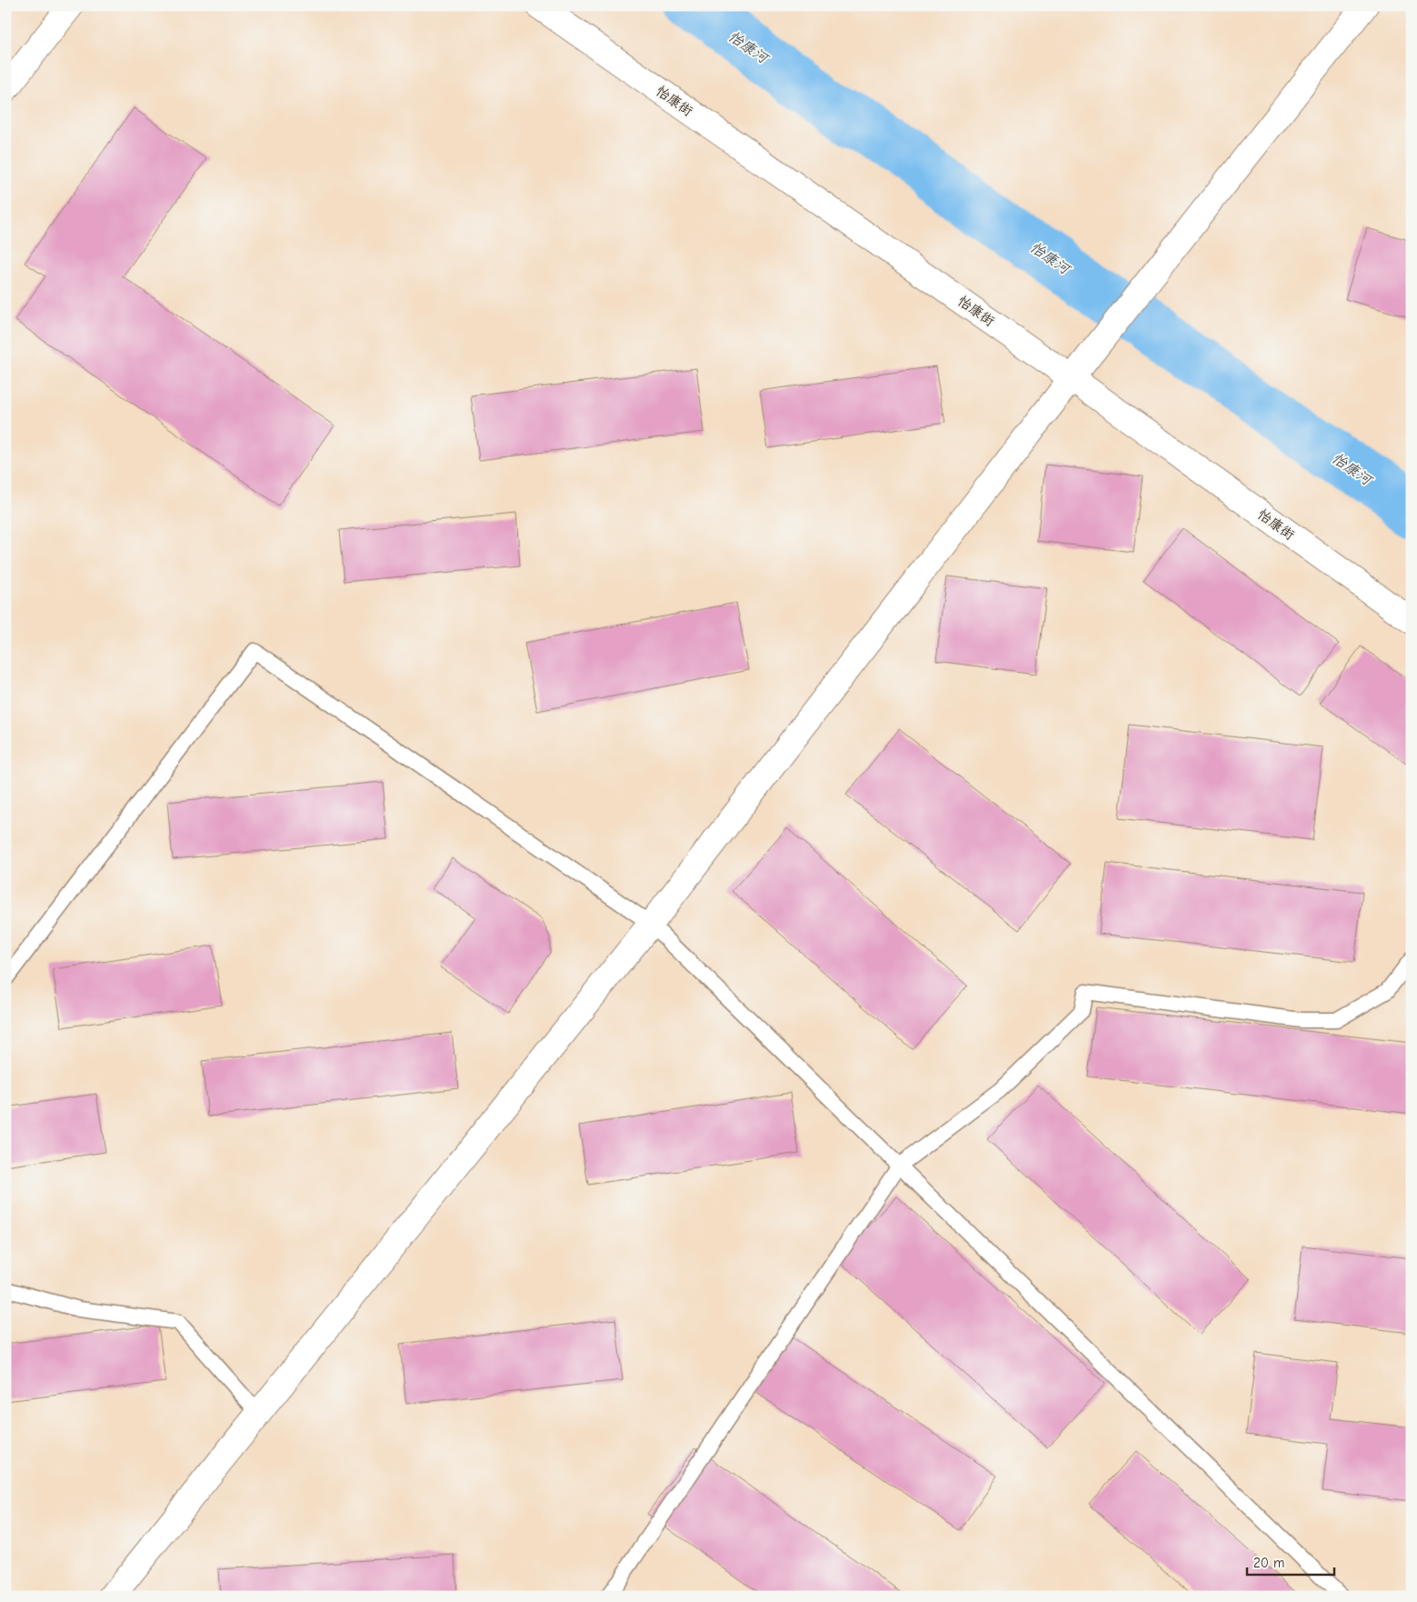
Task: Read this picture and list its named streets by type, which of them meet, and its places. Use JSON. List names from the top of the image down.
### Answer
{
  "streets": {
    "street": ["怡康街"]
  },
  "water": ["怡康河"],
  "scale_bar": "20 m"
}
